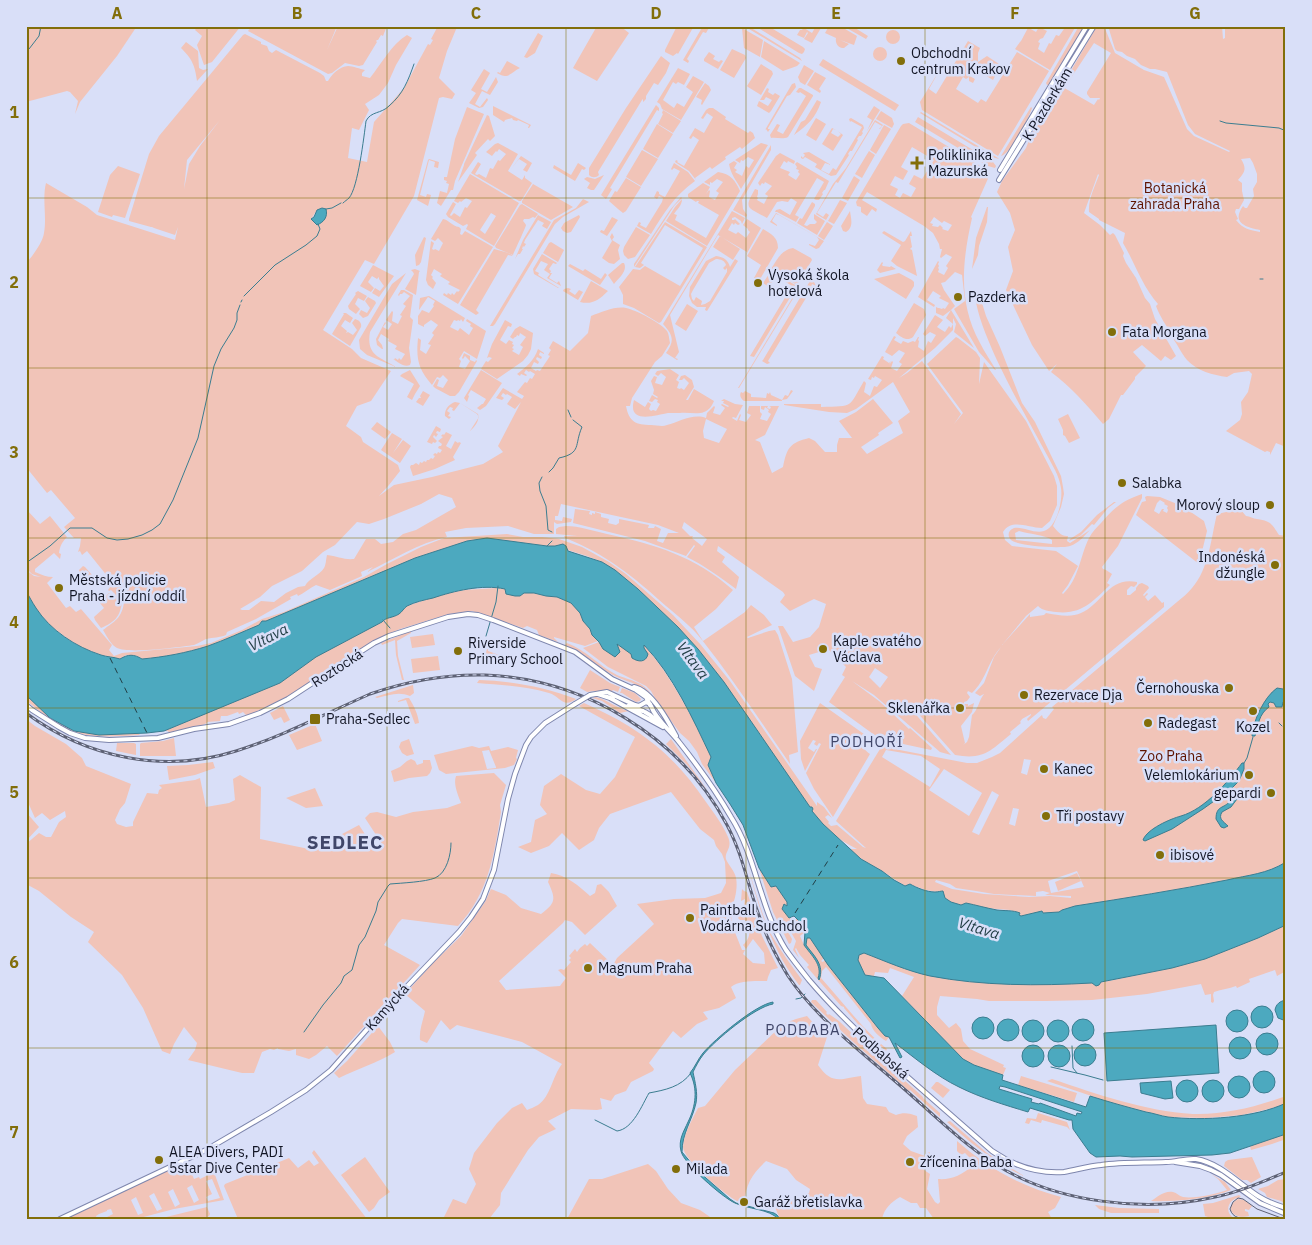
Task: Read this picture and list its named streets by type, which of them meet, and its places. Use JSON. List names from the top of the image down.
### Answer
{
  "streets": {
    "main road": [
      "K Pazderkám",
      "Roztocká",
      "Kamýcká",
      "Podbabská"
    ]
  },
  "crossings": [
    ["Roztocká", "Podbabská"]
  ],
  "districts": ["PODHOŘÍ", "SEDLEC", "PODBABA"],
  "water": ["Vltava"],
  "parks": ["Botanická zahrada Praha", "Zoo Praha"],
  "places": {
    "other": [
      "Obchodní centrum Krakov",
      "Vysoká škola hotelová",
      "Pazderka",
      "Fata Morgana",
      "Salabka",
      "Morový sloup",
      "Indonéská džungle",
      "Městská policie Praha - jízdní oddíl",
      "Kaple svatého Václava",
      "Riverside Primary School",
      "Černohouska",
      "Rezervace Dja",
      "Sklenářka",
      "Kozel",
      "Radegast",
      "Kanec",
      "Velemlokárium",
      "gepardi",
      "Tři postavy",
      "ibisové",
      "Paintball Vodárna Suchdol",
      "Magnum Praha",
      "ALEA Divers, PADI 5star Dive Center",
      "zřícenina Baba",
      "Milada",
      "Garáž břetislavka"
    ],
    "health": ["Poliklinika Mazurská"],
    "transit": ["Praha-Sedlec"]
  },
  "grid": {
    "columns": [
      "A",
      "B",
      "C",
      "D",
      "E",
      "F",
      "G"
    ],
    "rows": [
      "1",
      "2",
      "3",
      "4",
      "5",
      "6",
      "7"
    ]
  }
}
